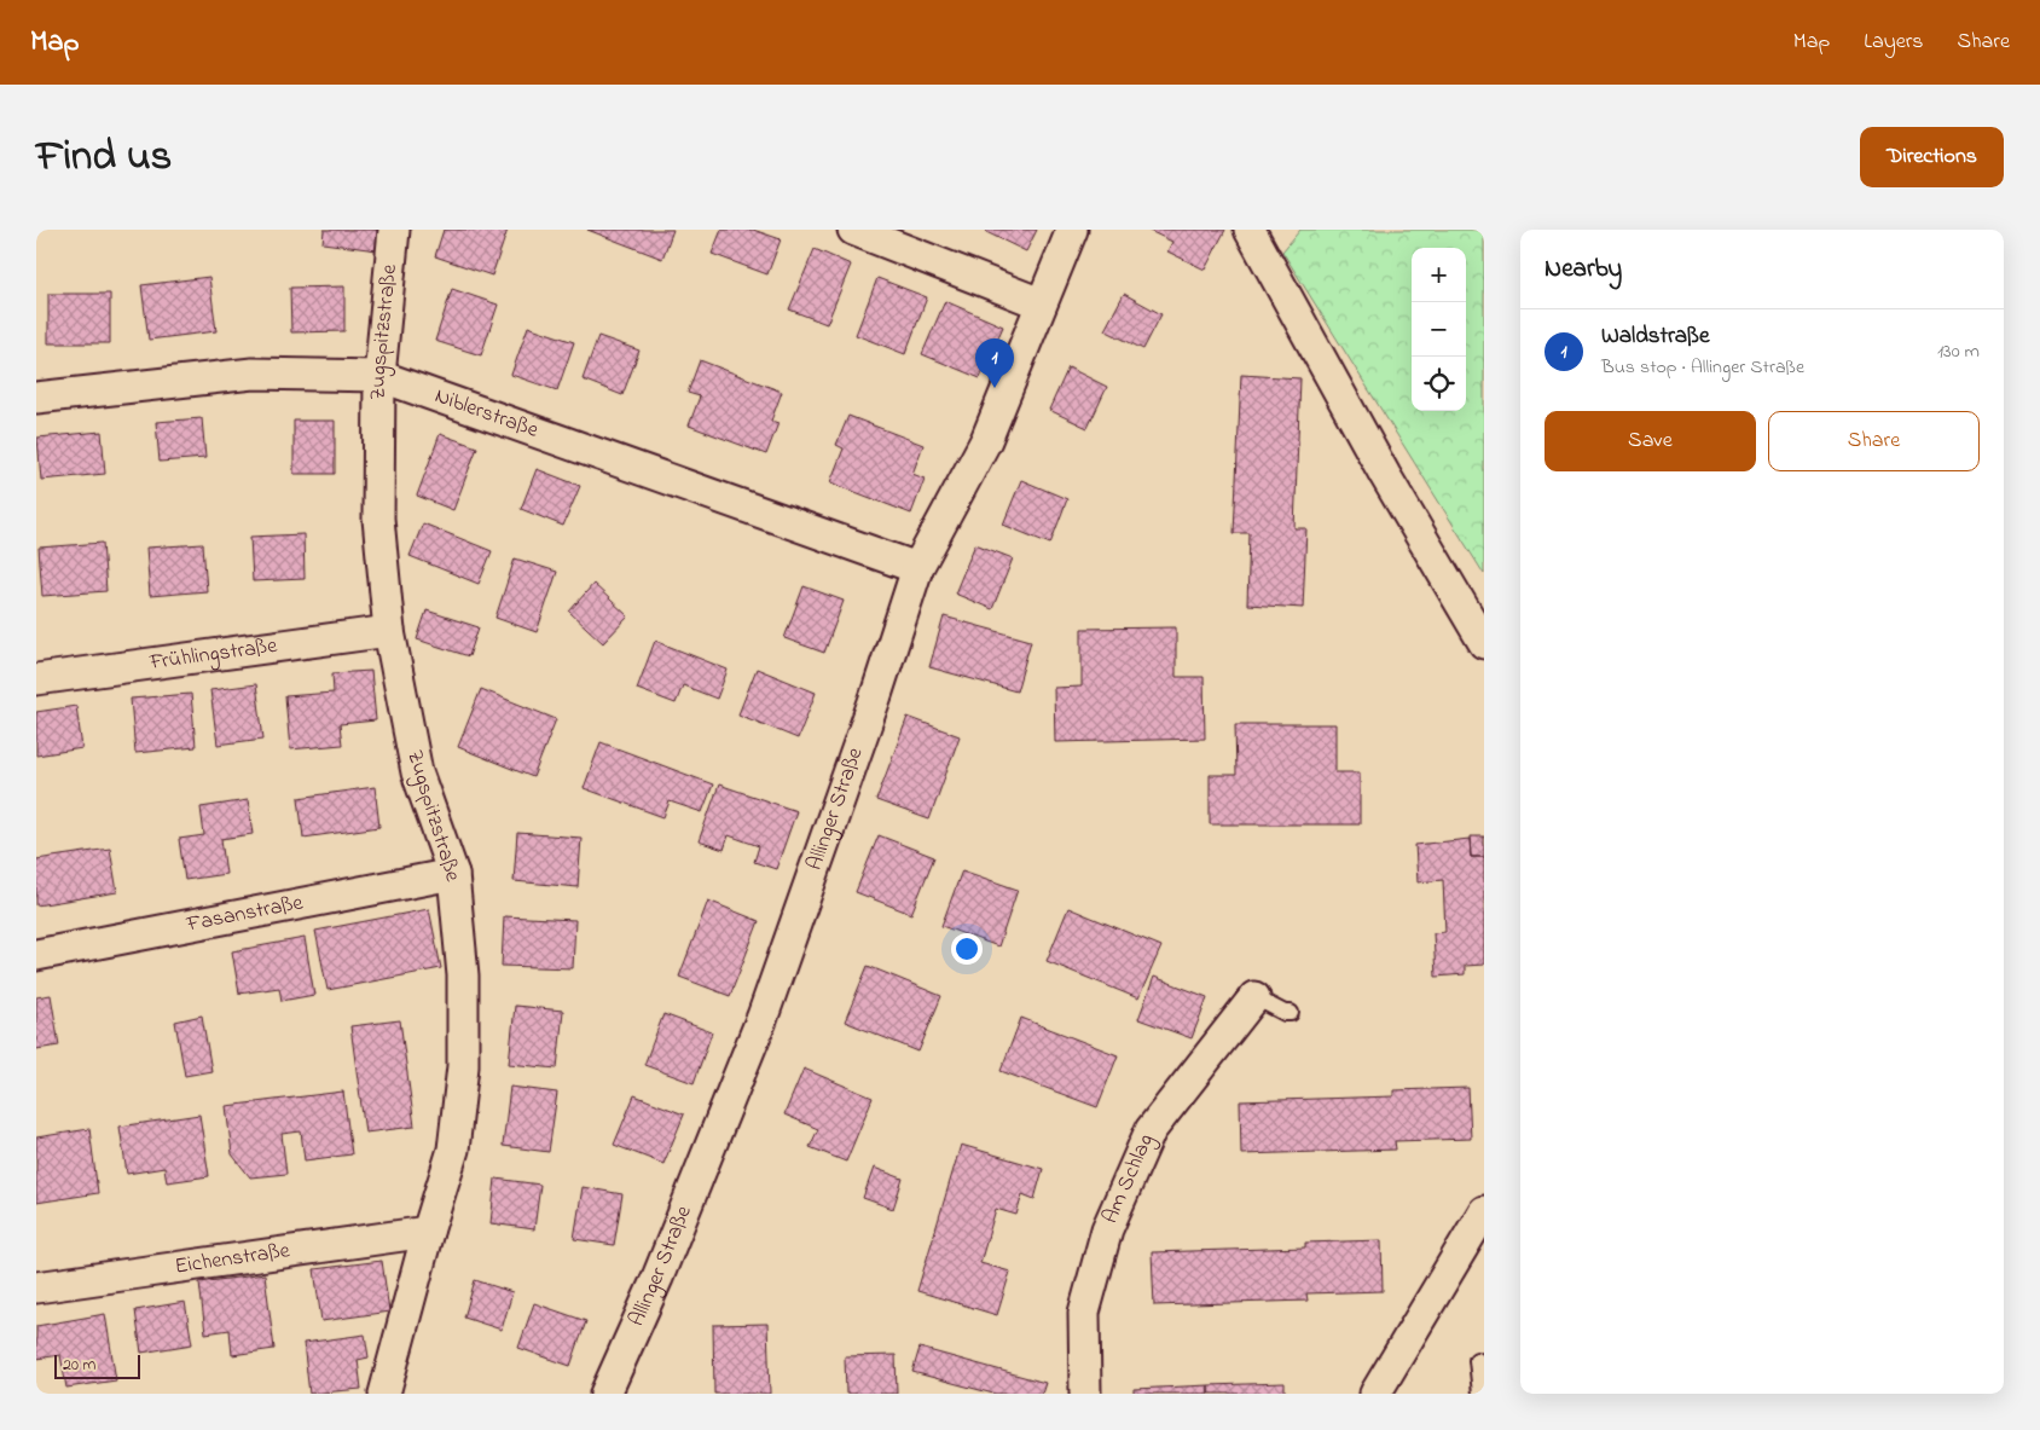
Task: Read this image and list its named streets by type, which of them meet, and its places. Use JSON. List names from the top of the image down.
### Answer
{
  "streets": {
    "street": [
      "Zugspitzstraße",
      "Niblerstraße",
      "Frühlingstraße",
      "Allinger Straße",
      "Fasanstraße",
      "Am Schlag",
      "Eichenstraße"
    ]
  },
  "crossings": [
    ["Zugspitzstraße", "Niblerstraße"],
    ["Zugspitzstraße", "Frühlingstraße"],
    ["Zugspitzstraße", "Fasanstraße"],
    ["Zugspitzstraße", "Eichenstraße"],
    ["Niblerstraße", "Allinger Straße"]
  ],
  "scale_bar": "20 m",
  "page": {
    "header": "Map",
    "nav": ["Map", "Layers", "Share"],
    "title": "Find us",
    "buttons": [
      "Directions",
      ["Save", "Share"]
    ],
    "heading": "Nearby",
    "map_buttons": ["+", "−"],
    "list": [
      {
        "mark": "1",
        "name": "Waldstraße",
        "note": "Bus stop · Allinger Straße",
        "value": "130 m"
      }
    ],
    "pins": "1",
    "scale": "20 m"
  }
}
